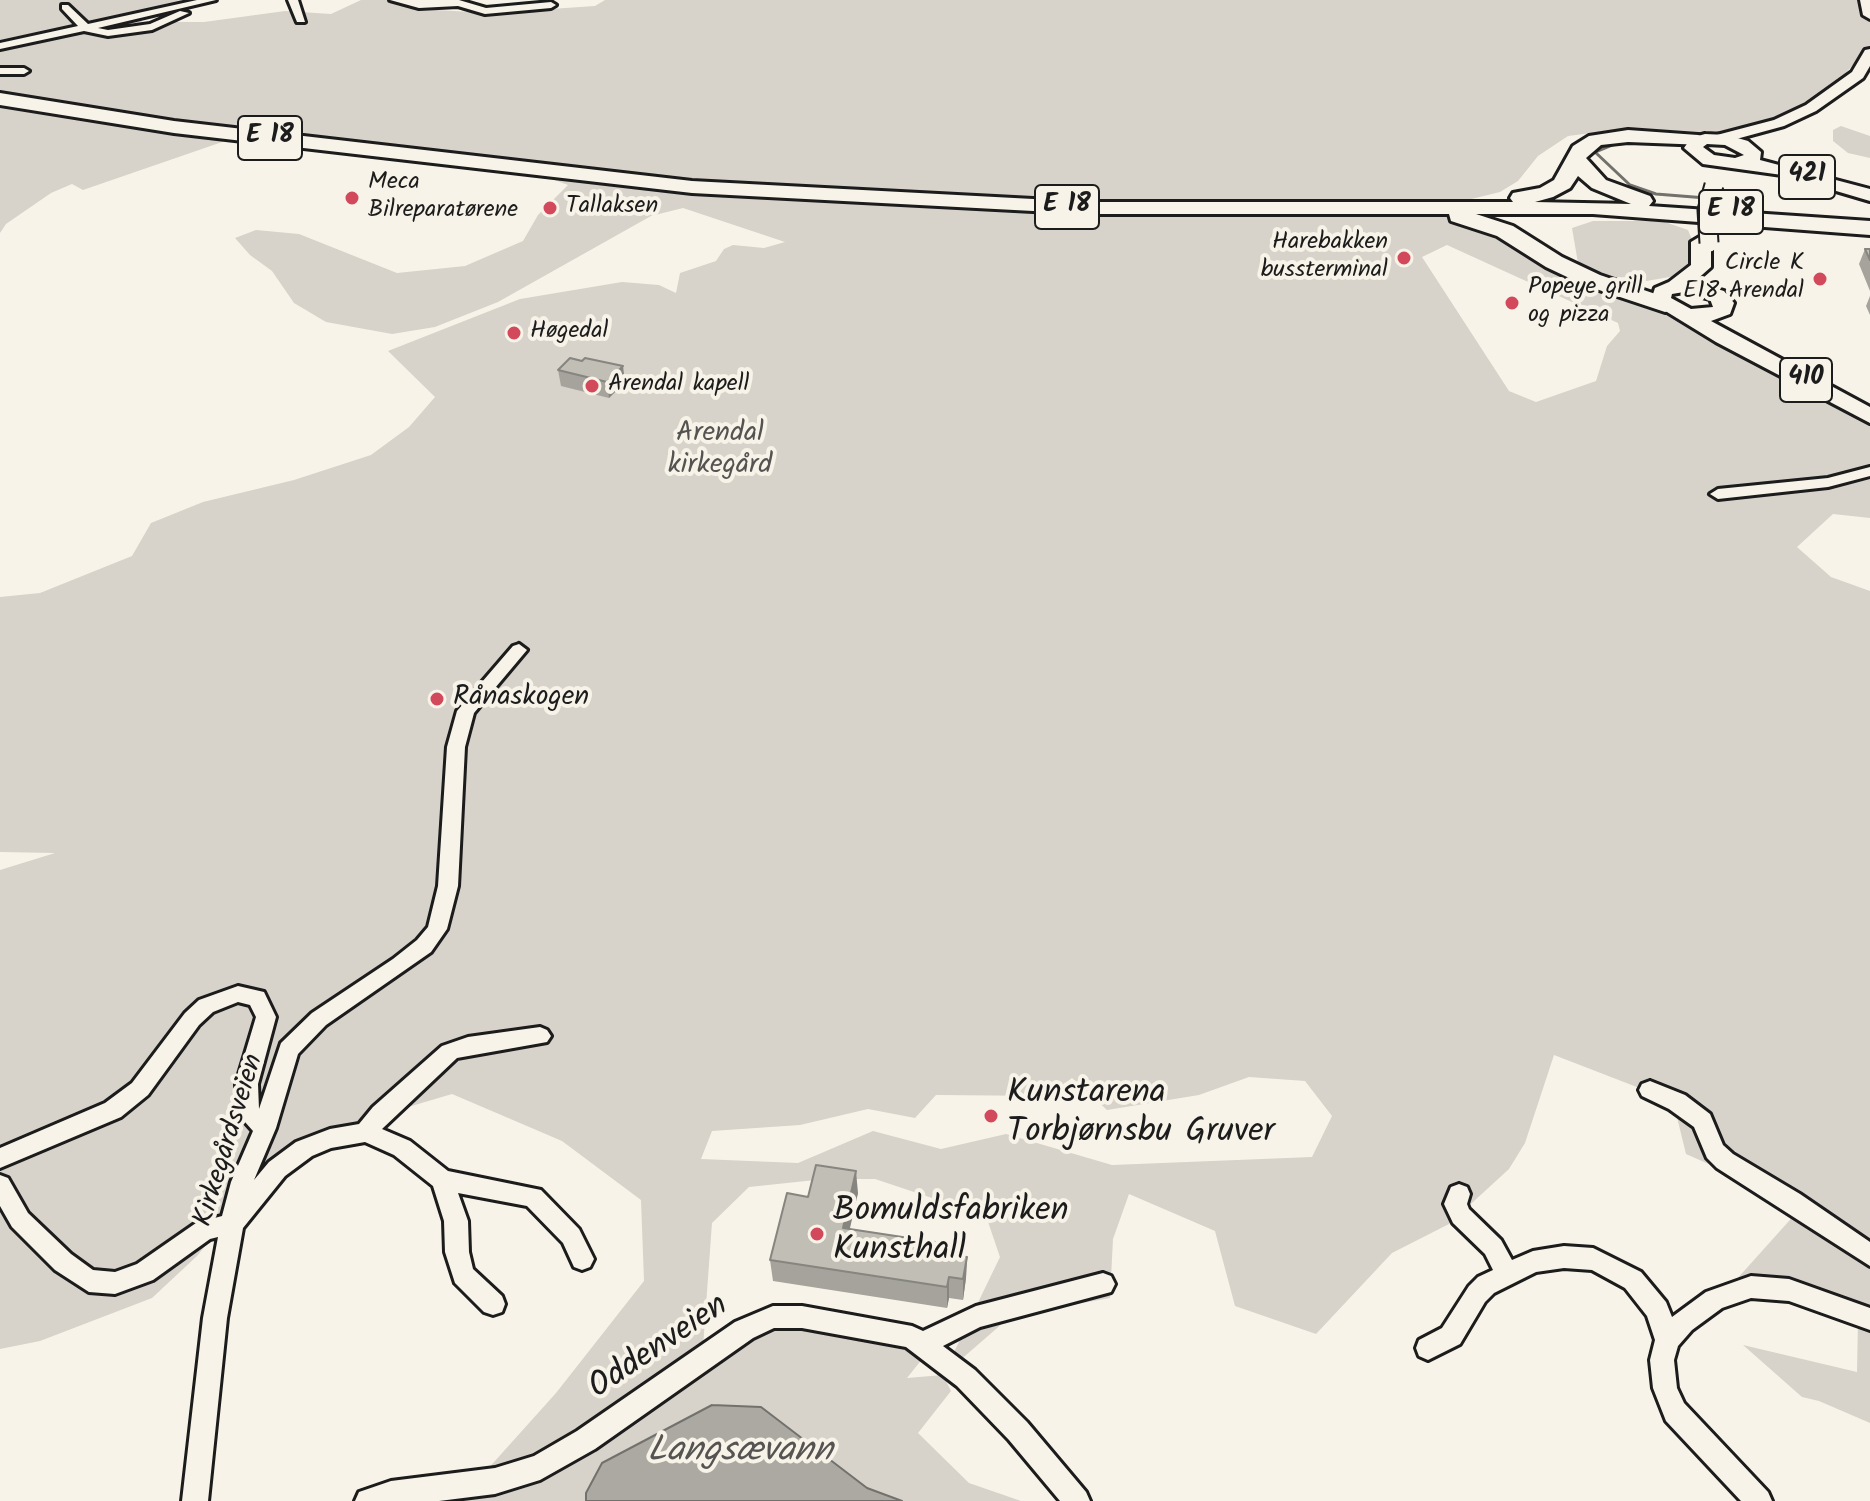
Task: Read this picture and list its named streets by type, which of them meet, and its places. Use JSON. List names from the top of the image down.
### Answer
{
  "streets": {
    "highway": ["E 18"],
    "main road": ["421", "410"],
    "street": ["Kirkegårdsveien", "Oddenveien"]
  },
  "crossings": [
    ["E 18", "410"]
  ],
  "water": ["Langsævann"],
  "parks": ["Arendal kirkegård"],
  "places": [
    "Meca Bilreparatørene",
    "Tallaksen",
    "Harebakken bussterminal",
    "Circle K E18 Arendal",
    "Popeye grill og pizza",
    "Høgedal",
    "Arendal kapell",
    "Rånaskogen",
    "Kunstarena Torbjørnsbu Gruver",
    "Bomuldsfabriken Kunsthall"
  ]
}
